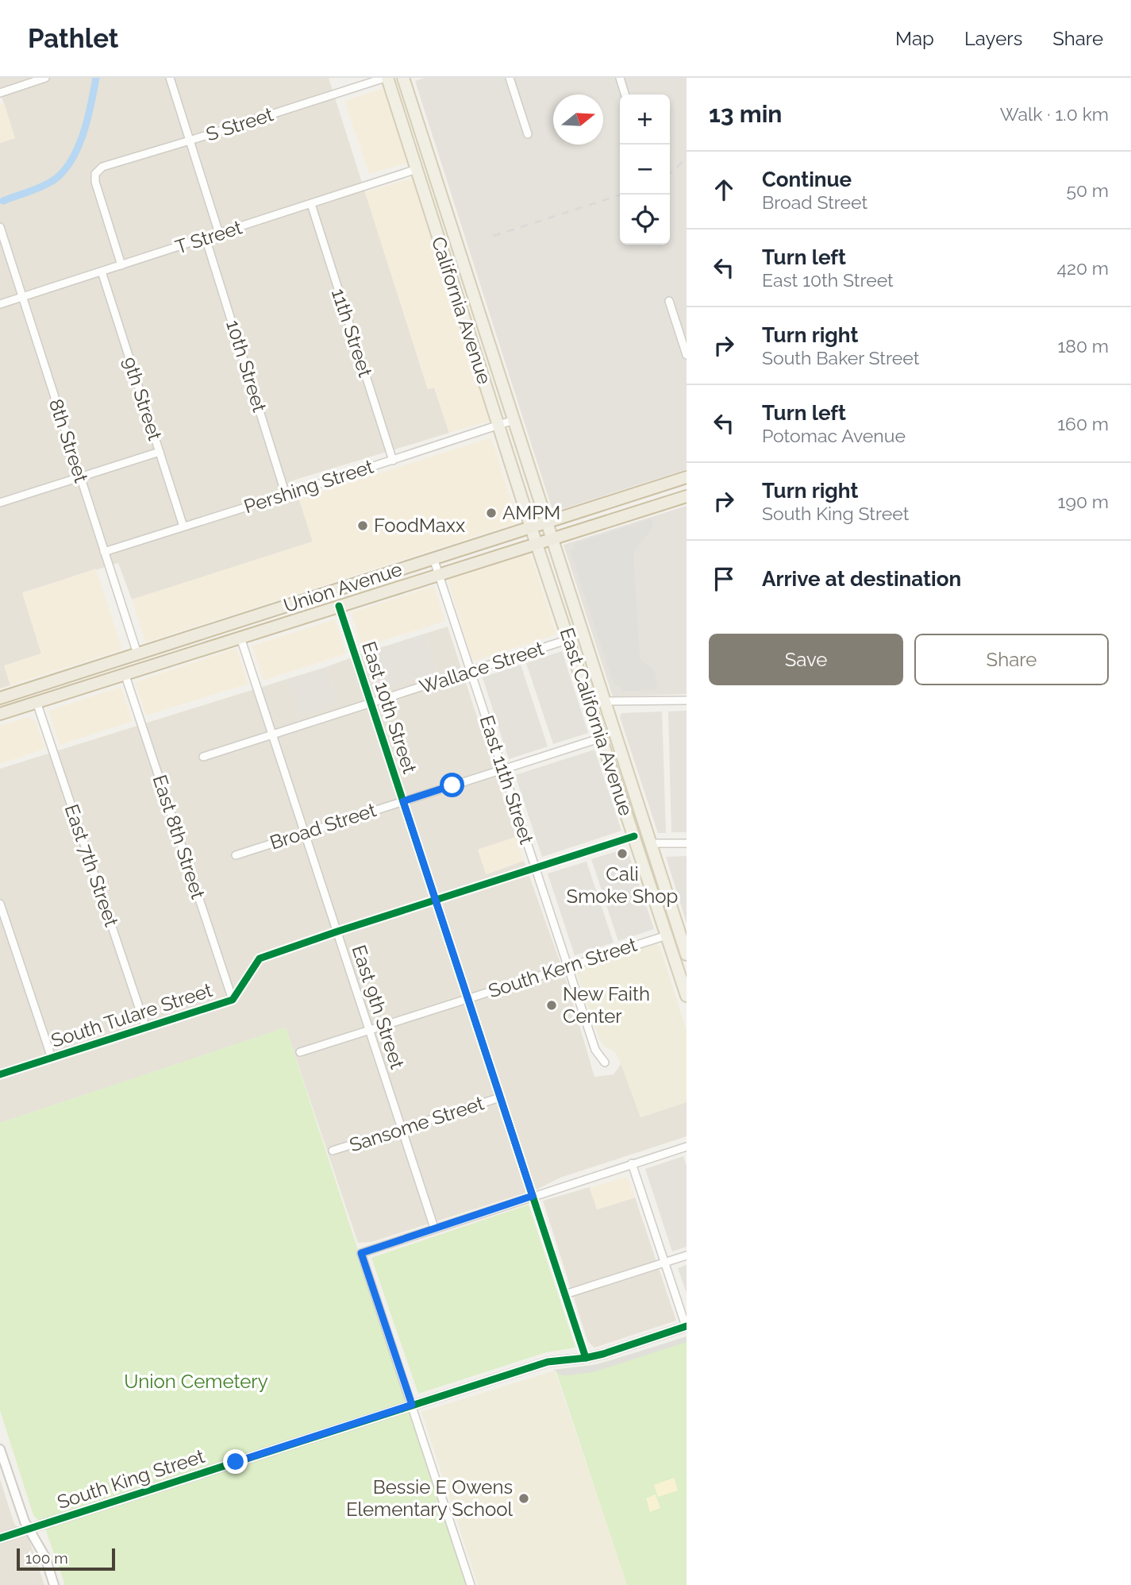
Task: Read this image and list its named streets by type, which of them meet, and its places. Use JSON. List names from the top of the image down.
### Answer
{
  "streets": {
    "highway": ["Union Avenue"],
    "main road": ["California Avenue", "East California Avenue"],
    "street": [
      "S Street",
      "T Street",
      "11th Street",
      "10th Street",
      "9th Street",
      "8th Street",
      "Pershing Street",
      "Wallace Street",
      "East 10th Street",
      "East 11th Street",
      "Broad Street",
      "East 8th Street",
      "East 7th Street",
      "South Kern Street",
      "East 9th Street",
      "South Tulare Street",
      "Sansome Street",
      "South King Street"
    ]
  },
  "crossings": [
    ["S Street", "T Street"],
    ["S Street", "California Avenue"],
    ["T Street", "California Avenue"],
    ["T Street", "11th Street"],
    ["T Street", "10th Street"],
    ["T Street", "9th Street"],
    ["T Street", "8th Street"],
    ["California Avenue", "Pershing Street"],
    ["California Avenue", "Union Avenue"],
    ["California Avenue", "East California Avenue"],
    ["11th Street", "Pershing Street"],
    ["10th Street", "Pershing Street"],
    ["9th Street", "Pershing Street"],
    ["8th Street", "Pershing Street"],
    ["8th Street", "Union Avenue"],
    ["Union Avenue", "East 10th Street"],
    ["Union Avenue", "East California Avenue"],
    ["Union Avenue", "East 11th Street"],
    ["Union Avenue", "East 8th Street"],
    ["Union Avenue", "East 7th Street"],
    ["Union Avenue", "East 9th Street"],
    ["Wallace Street", "East 10th Street"],
    ["Wallace Street", "East California Avenue"],
    ["Wallace Street", "East 11th Street"],
    ["Wallace Street", "East 9th Street"],
    ["East 10th Street", "Broad Street"],
    ["East 10th Street", "South Kern Street"],
    ["East 10th Street", "South Tulare Street"],
    ["East 10th Street", "Sansome Street"],
    ["East 10th Street", "South King Street"],
    ["East California Avenue", "Broad Street"],
    ["East California Avenue", "South Kern Street"],
    ["East California Avenue", "South Tulare Street"],
    ["East 11th Street", "Broad Street"],
    ["East 11th Street", "South Kern Street"],
    ["East 11th Street", "South Tulare Street"],
    ["Broad Street", "East 9th Street"],
    ["East 8th Street", "South Tulare Street"],
    ["East 7th Street", "South Tulare Street"],
    ["South Kern Street", "East 9th Street"],
    ["East 9th Street", "South Tulare Street"],
    ["East 9th Street", "Sansome Street"]
  ],
  "parks": ["Union Cemetery"],
  "places": [
    "AMPM",
    "FoodMaxx",
    "Cali Smoke Shop",
    "New Faith Center",
    "Bessie E Owens Elementary School"
  ],
  "scale_bar": "100 m",
  "north": "right",
  "page": {
    "header": "Pathlet",
    "nav": ["Map", "Layers", "Share"],
    "heading": ["13 min", "Walk · 1.0 km"],
    "map_buttons": ["+", "−"],
    "list": [
      ["Continue", "Broad Street", "50 m"],
      ["Turn left", "East 10th Street", "420 m"],
      ["Turn right", "South Baker Street", "180 m"],
      ["Turn left", "Potomac Avenue", "160 m"],
      ["Turn right", "South King Street", "190 m"],
      "Arrive at destination"
    ],
    "buttons": ["Save", "Share"],
    "scale": "100 m"
  }
}
